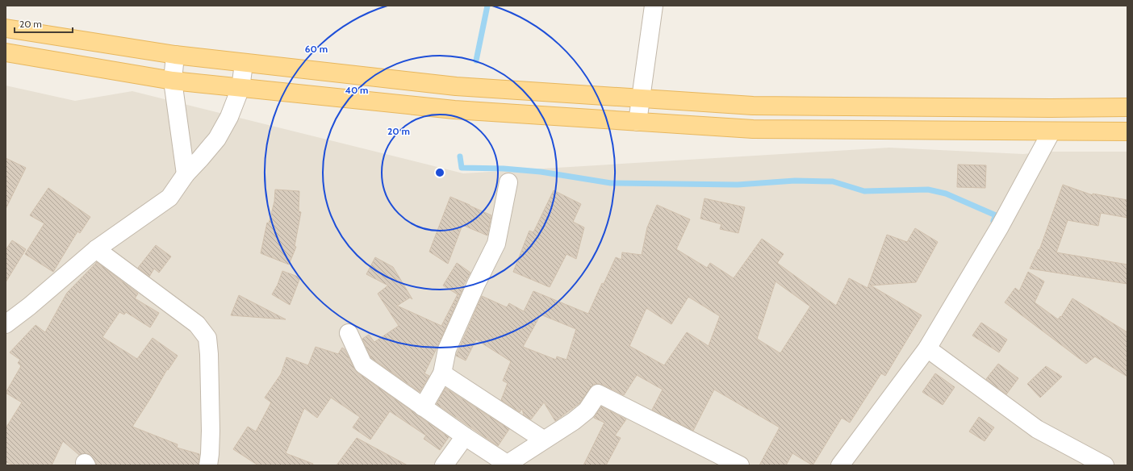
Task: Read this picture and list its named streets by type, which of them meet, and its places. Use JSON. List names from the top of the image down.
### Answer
{
  "scale_bar": "20 m",
  "rings": ["60 m", "40 m", "20 m"]
}
